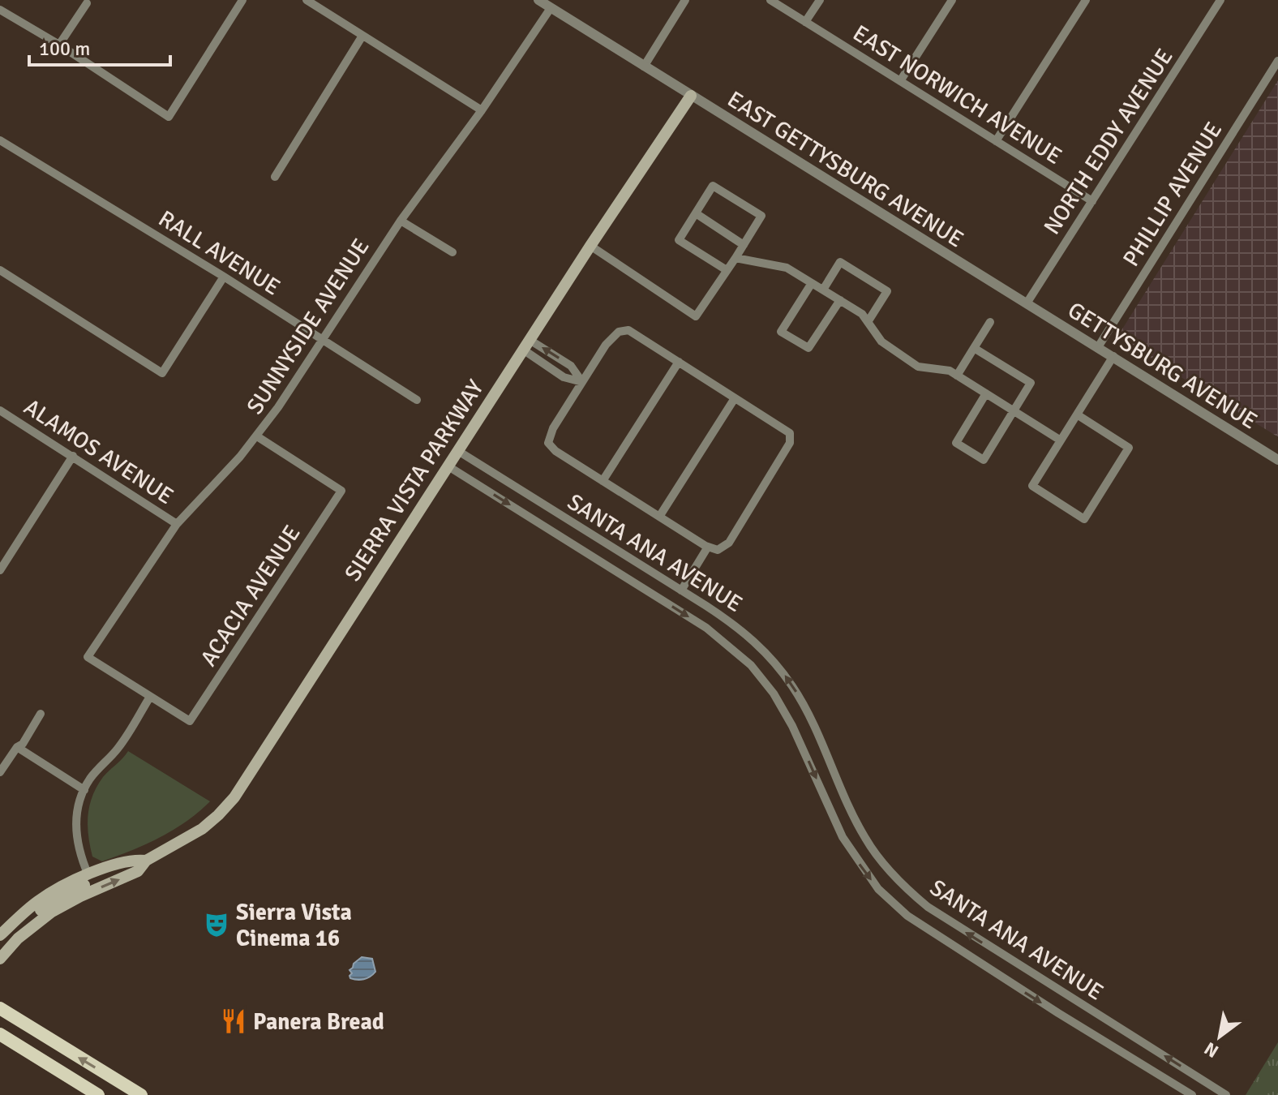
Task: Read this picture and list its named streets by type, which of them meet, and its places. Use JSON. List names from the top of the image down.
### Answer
{
  "streets": {
    "main road": ["SIERRA VISTA PARKWAY"],
    "street": [
      "EAST NORWICH AVENUE",
      "NORTH EDDY AVENUE",
      "EAST GETTYSBURG AVENUE",
      "PHILLIP AVENUE",
      "RALL AVENUE",
      "SUNNYSIDE AVENUE",
      "GETTYSBURG AVENUE",
      "ALAMOS AVENUE",
      "SANTA ANA AVENUE",
      "ACACIA AVENUE"
    ]
  },
  "crossings": [
    ["EAST NORWICH AVENUE", "NORTH EDDY AVENUE"],
    ["NORTH EDDY AVENUE", "EAST GETTYSBURG AVENUE"],
    ["NORTH EDDY AVENUE", "GETTYSBURG AVENUE"],
    ["EAST GETTYSBURG AVENUE", "GETTYSBURG AVENUE"],
    ["EAST GETTYSBURG AVENUE", "SIERRA VISTA PARKWAY"],
    ["PHILLIP AVENUE", "GETTYSBURG AVENUE"],
    ["RALL AVENUE", "SUNNYSIDE AVENUE"],
    ["SUNNYSIDE AVENUE", "ALAMOS AVENUE"],
    ["SUNNYSIDE AVENUE", "ACACIA AVENUE"],
    ["SIERRA VISTA PARKWAY", "SANTA ANA AVENUE"]
  ],
  "places": {
    "theatre": ["Sierra Vista Cinema 16"],
    "restaurant": ["Panera Bread"]
  },
  "scale_bar": "100 m",
  "north": "bottom left"
}
